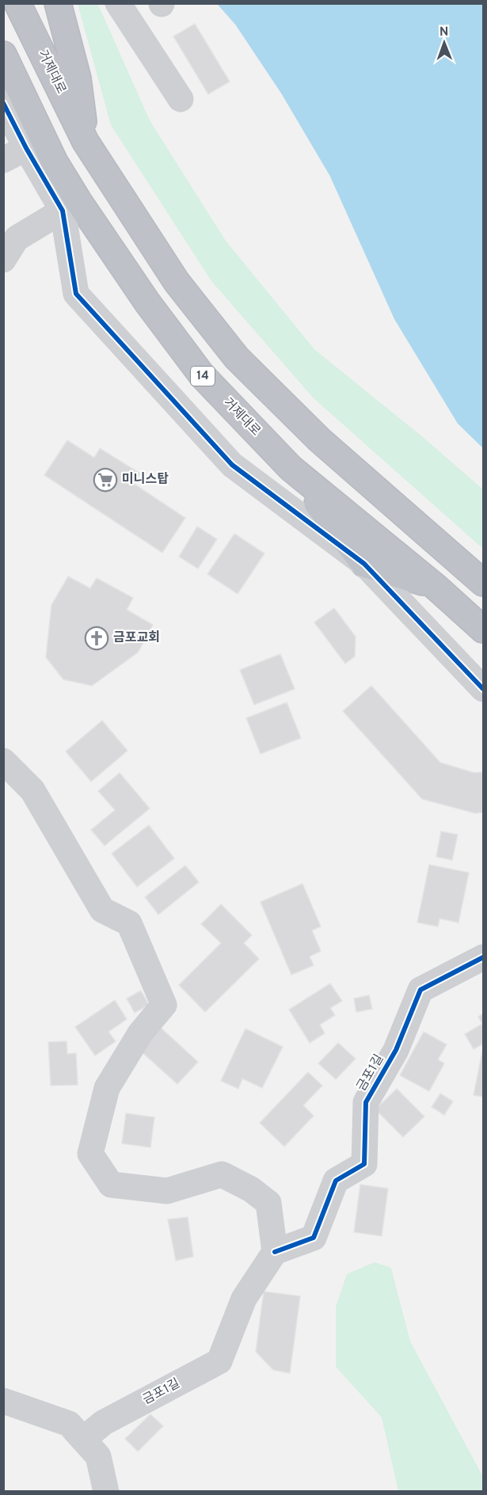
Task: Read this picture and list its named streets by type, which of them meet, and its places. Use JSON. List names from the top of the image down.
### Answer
{
  "streets": {
    "highway": ["거제대로", "14"],
    "street": ["금포1길"]
  },
  "places": {
    "supermarket": ["미니스탑"],
    "church": ["금포교회"]
  },
  "north": "top"
}
